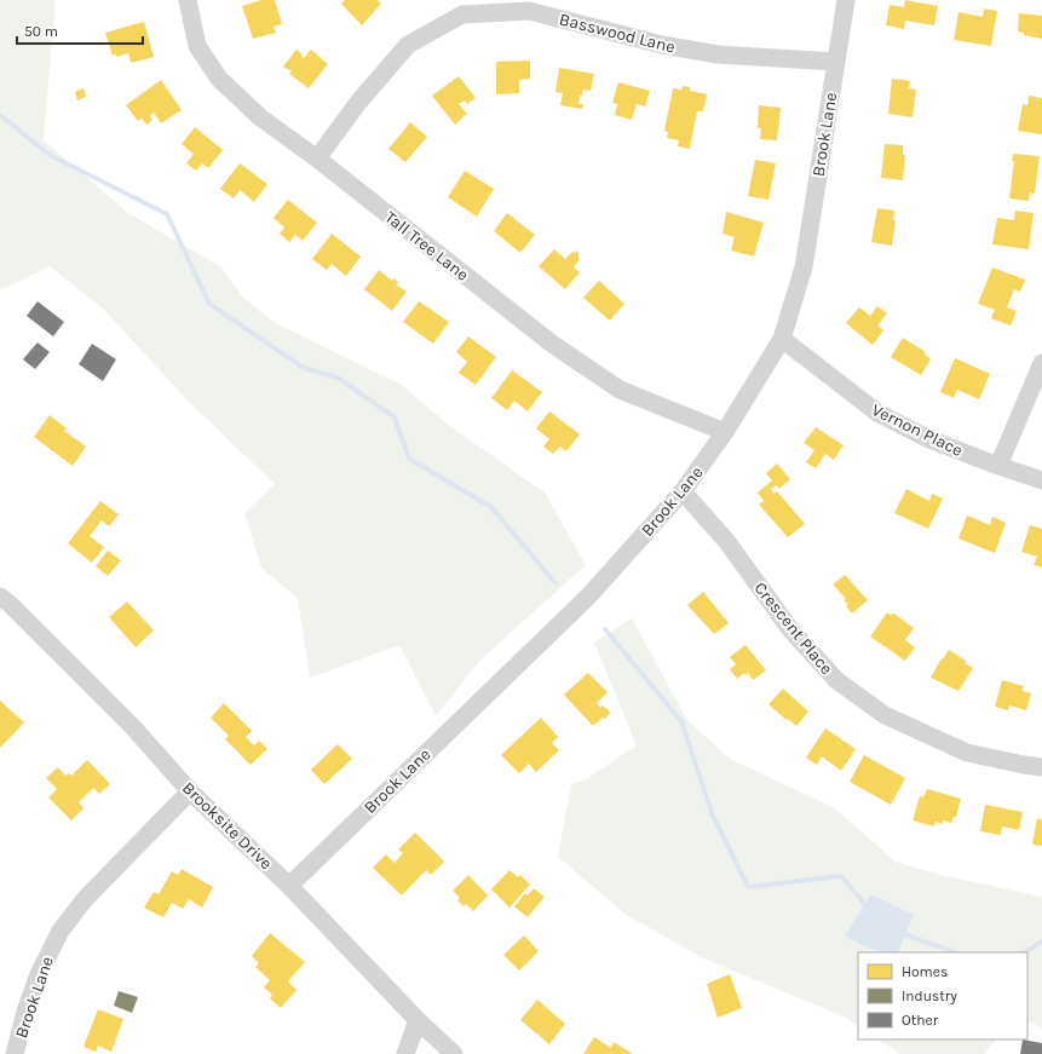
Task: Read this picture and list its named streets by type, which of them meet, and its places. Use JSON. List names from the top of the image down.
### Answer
{
  "streets": {
    "street": [
      "Basswood Lane",
      "Brook Lane",
      "Tall Tree Lane",
      "Vernon Place",
      "Crescent Place",
      "Brooksite Drive"
    ]
  },
  "crossings": [
    ["Basswood Lane", "Brook Lane"],
    ["Basswood Lane", "Tall Tree Lane"],
    ["Brook Lane", "Tall Tree Lane"],
    ["Brook Lane", "Vernon Place"],
    ["Brook Lane", "Crescent Place"],
    ["Brook Lane", "Brooksite Drive"]
  ],
  "legend": ["Homes", "Industry", "Other"],
  "scale_bar": "50 m"
}
